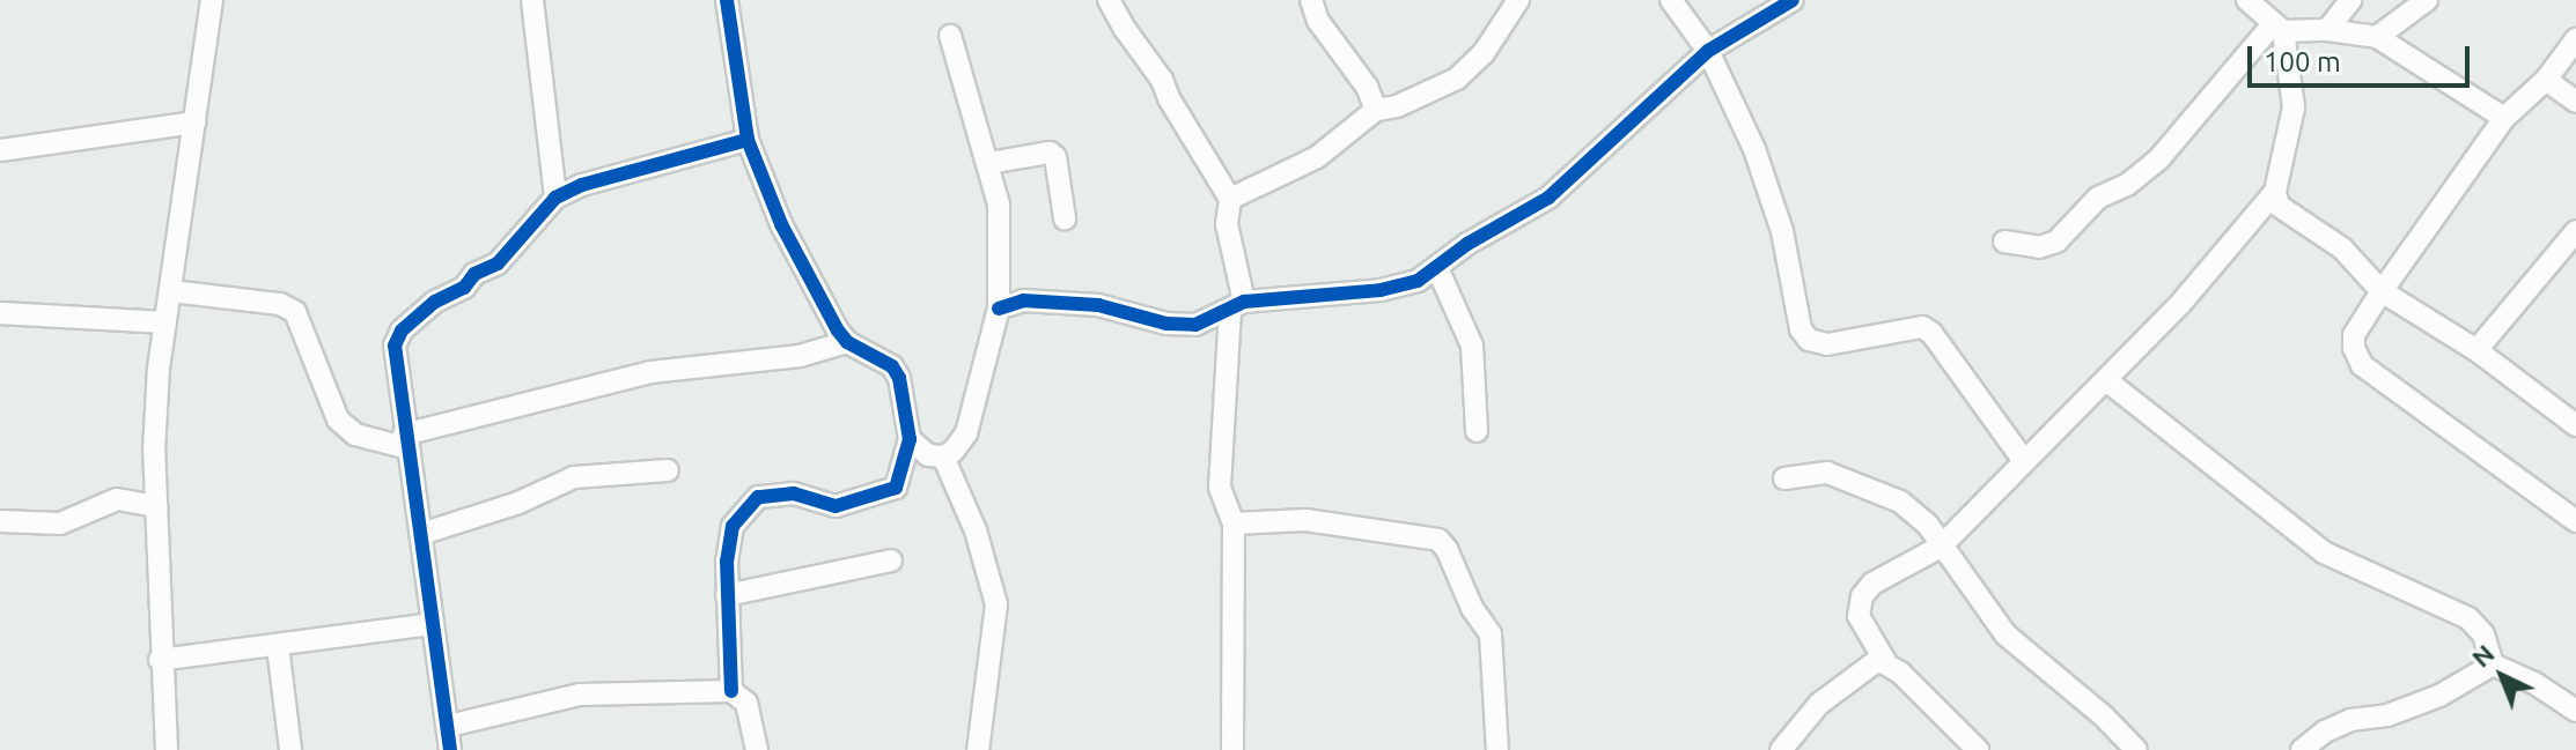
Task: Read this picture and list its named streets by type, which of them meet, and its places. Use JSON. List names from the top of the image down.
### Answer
{
  "scale_bar": "100 m",
  "north": "top left"
}
